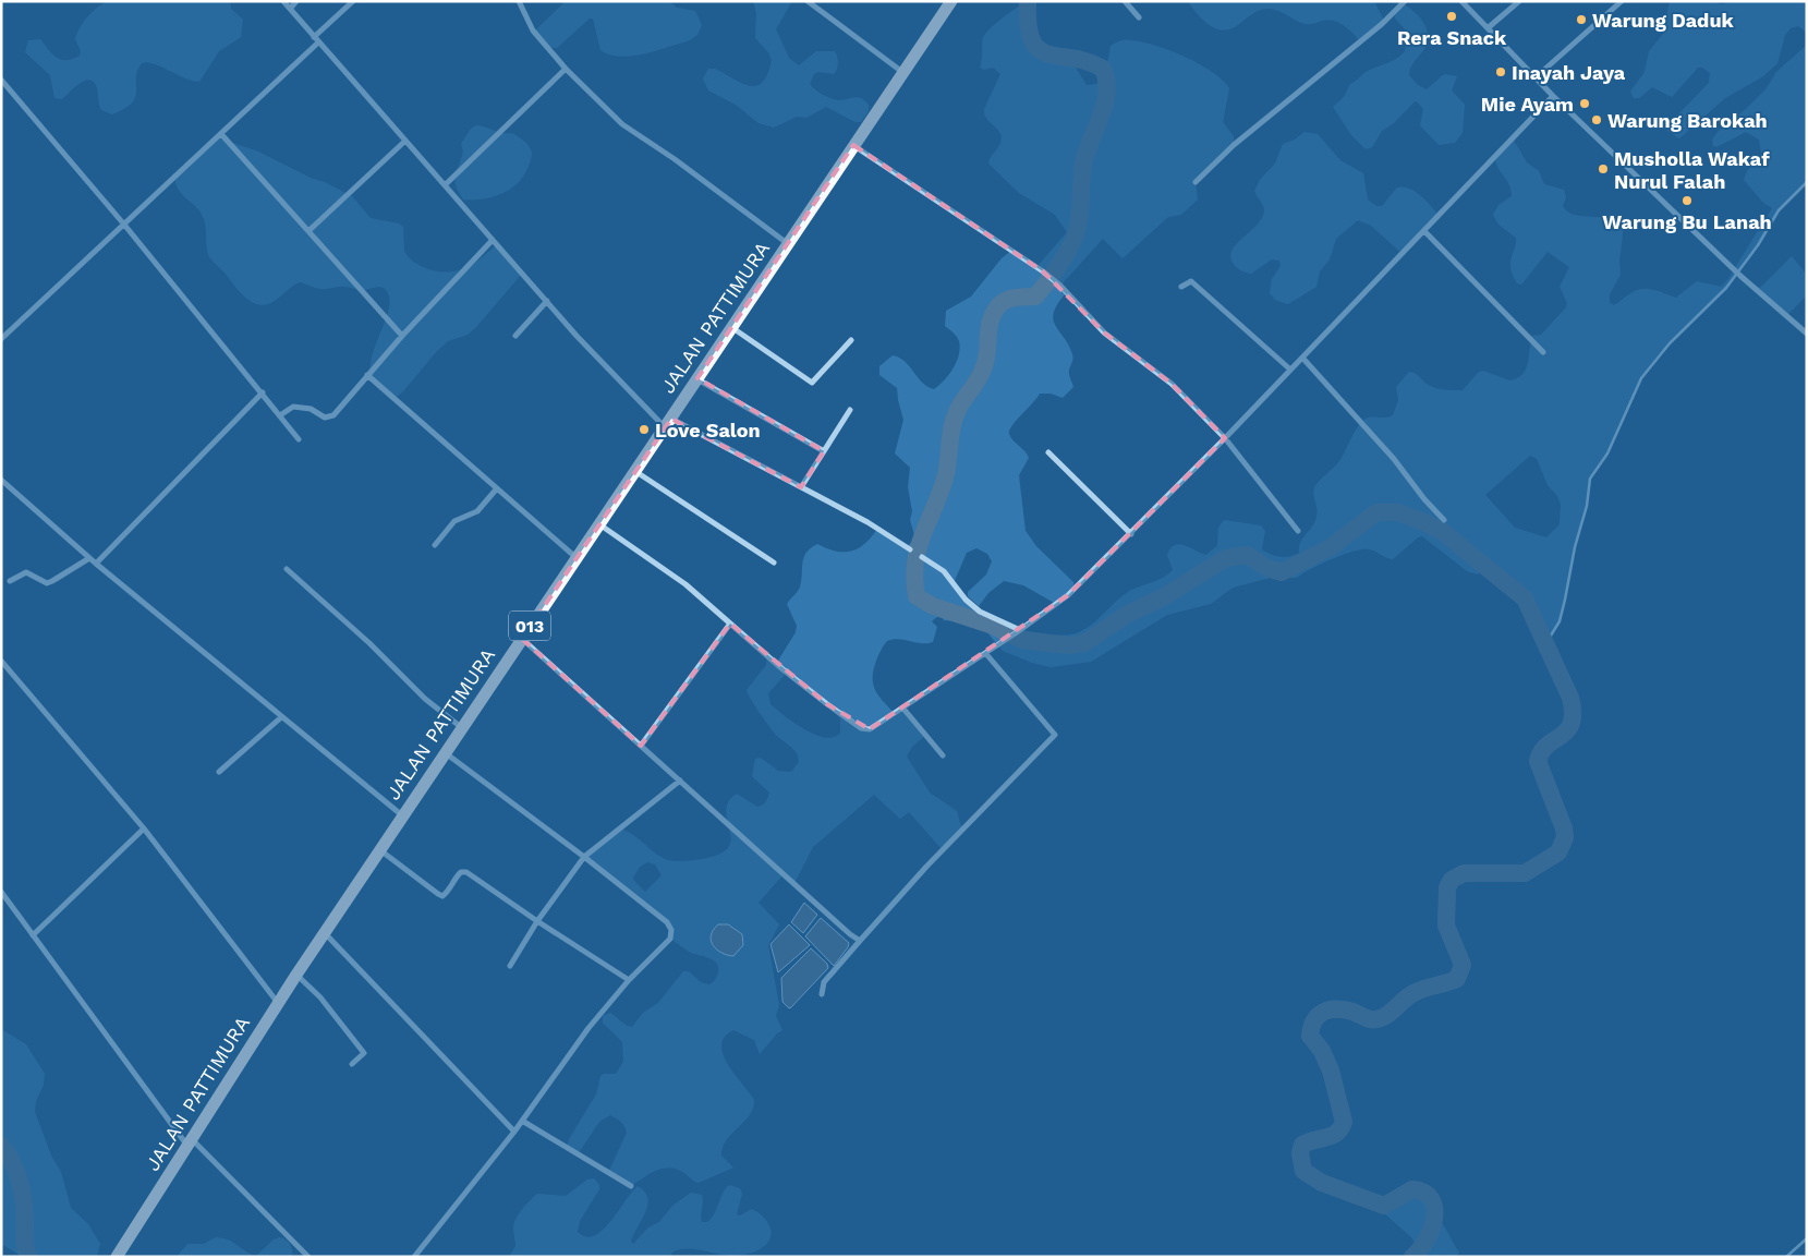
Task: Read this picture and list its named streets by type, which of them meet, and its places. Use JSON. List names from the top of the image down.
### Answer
{
  "streets": {
    "main road": ["JALAN PATTIMURA", "013"]
  },
  "places": [
    "Rera Snack",
    "Warung Daduk",
    "Inayah Jaya",
    "Mie Ayam",
    "Warung Barokah",
    "Musholla Wakaf Nurul Falah",
    "Warung Bu Lanah",
    "Love Salon"
  ]
}
